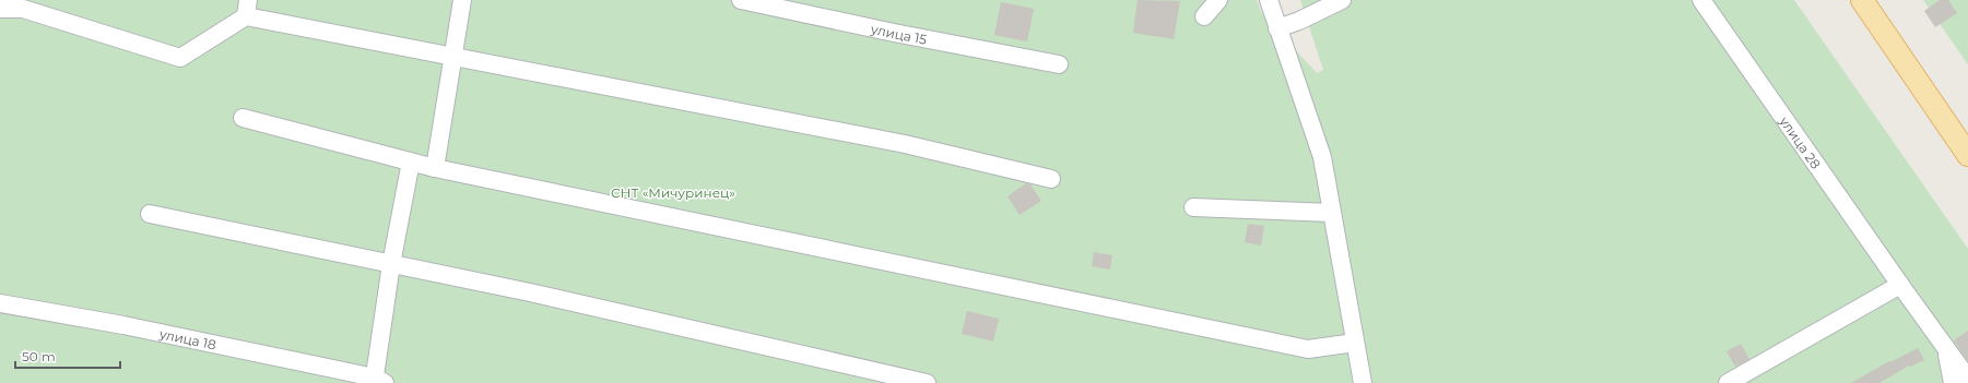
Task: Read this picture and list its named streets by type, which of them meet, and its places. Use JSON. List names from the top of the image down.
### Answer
{
  "streets": {
    "street": ["улица 15", "улица 28", "улица 18"]
  },
  "parks": ["СНТ «Мичуринец»"],
  "scale_bar": "50 m"
}
